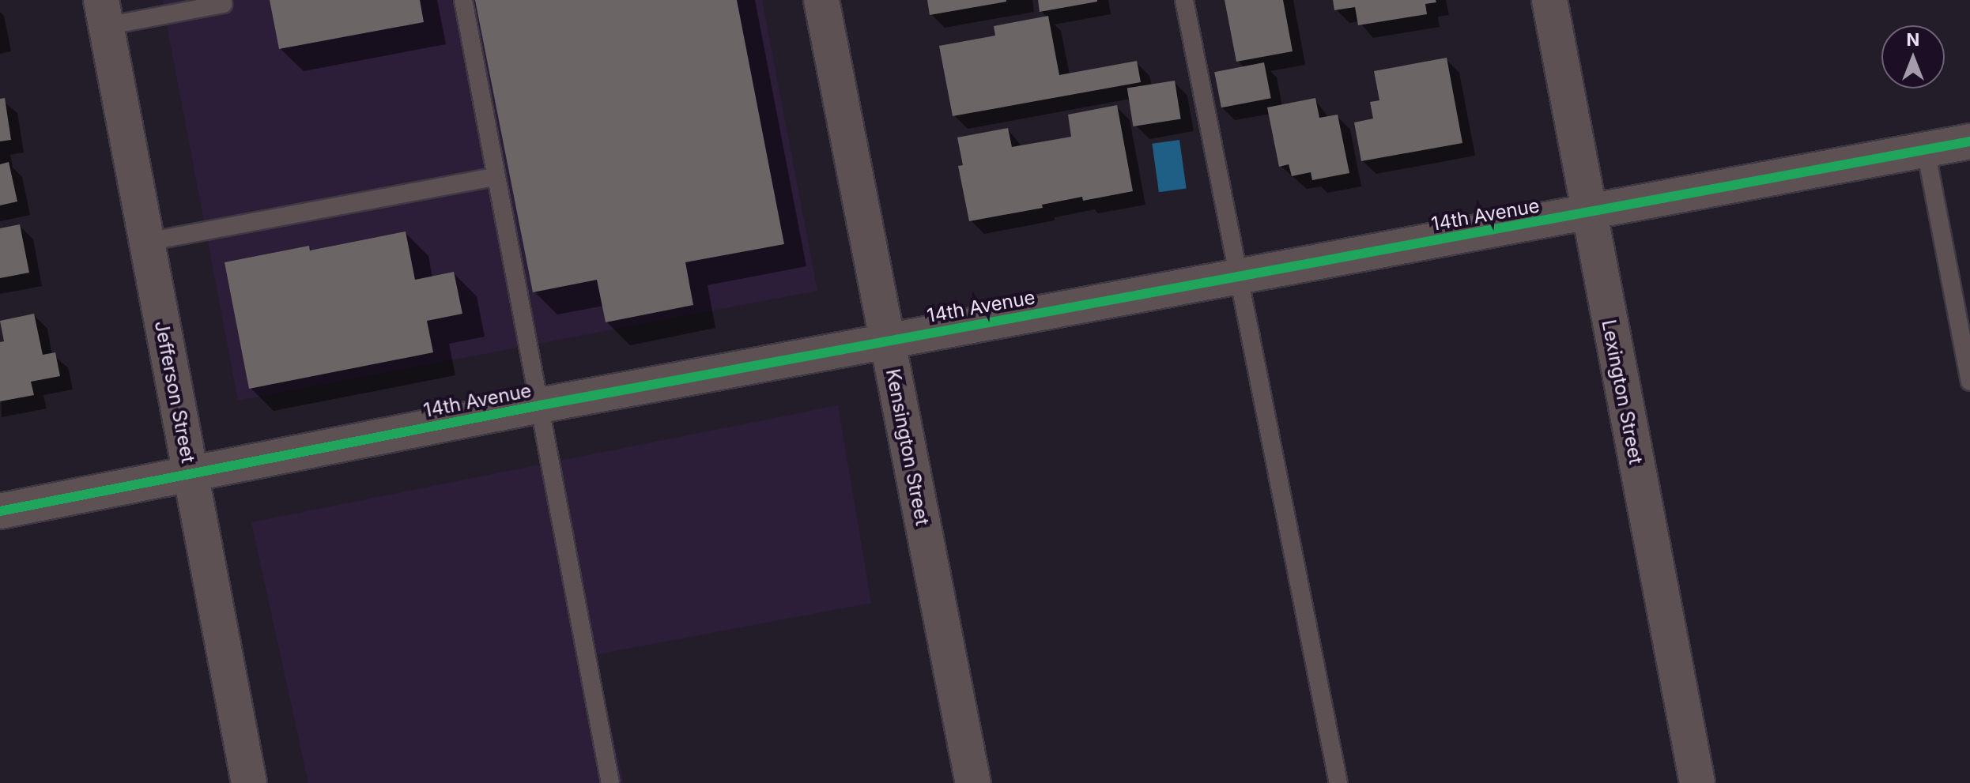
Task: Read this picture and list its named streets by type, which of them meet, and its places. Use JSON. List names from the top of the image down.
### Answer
{
  "streets": {
    "street": [
      "14th Avenue",
      "Jefferson Street",
      "Lexington Street",
      "Kensington Street"
    ]
  },
  "crossings": [
    ["14th Avenue", "Jefferson Street"],
    ["14th Avenue", "Lexington Street"],
    ["14th Avenue", "Kensington Street"]
  ],
  "north": "top"
}
